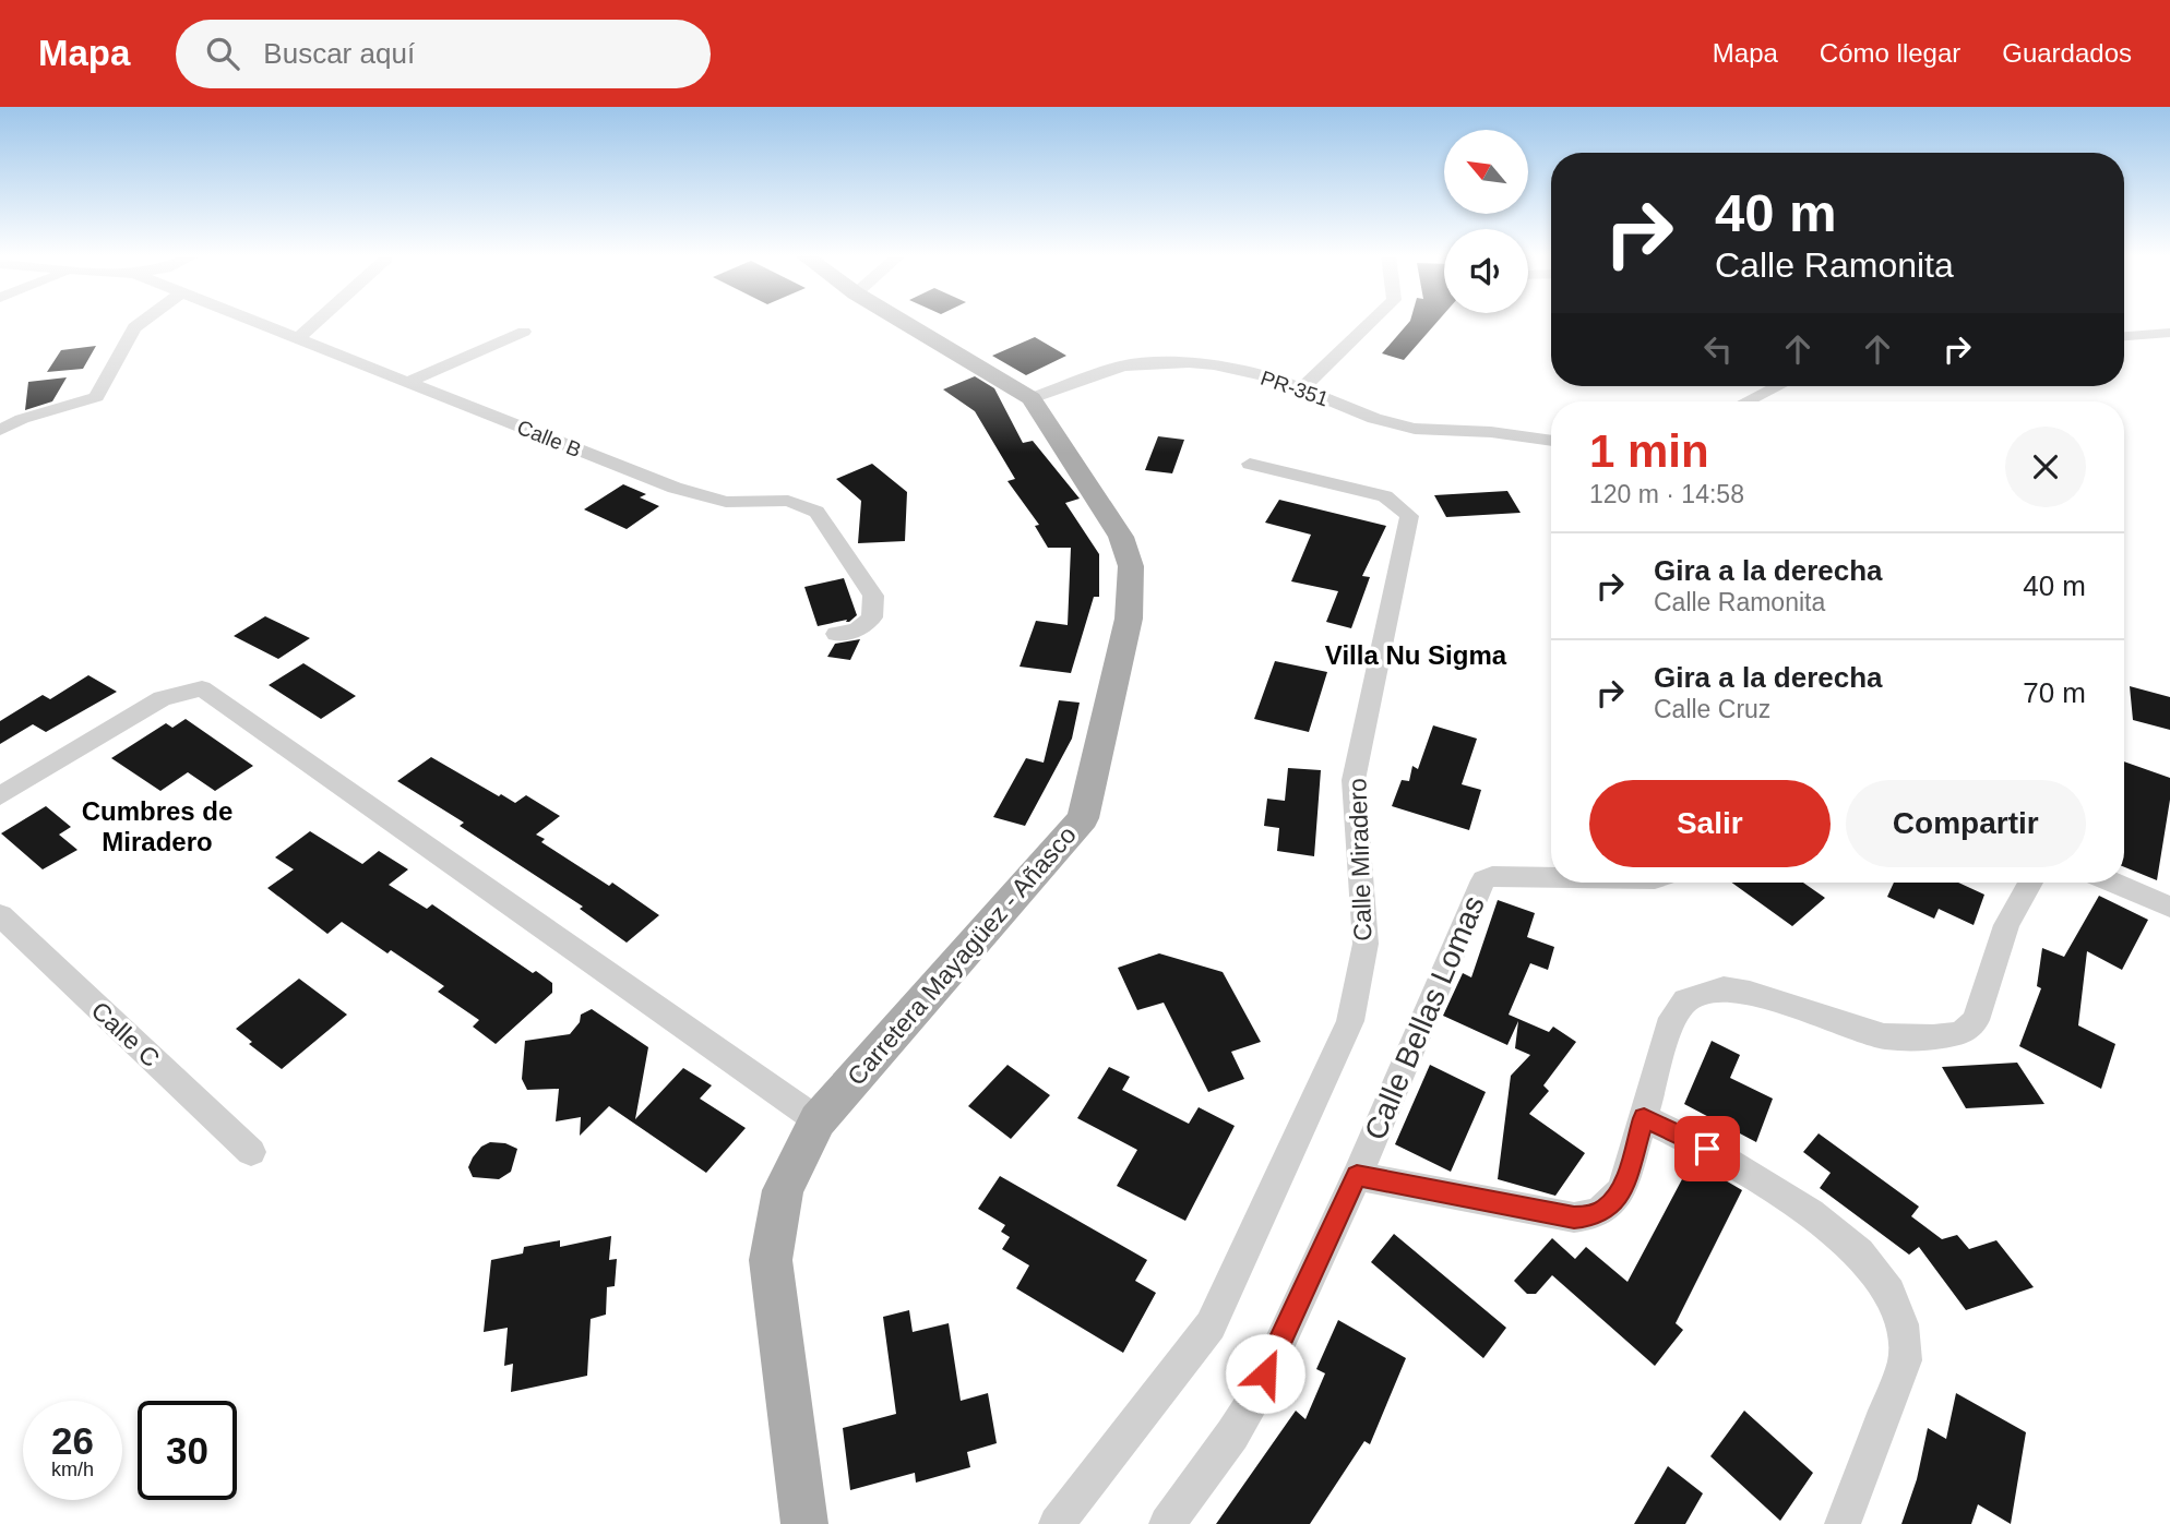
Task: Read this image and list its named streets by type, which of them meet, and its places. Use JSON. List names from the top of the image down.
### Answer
{
  "streets": {
    "main road": ["Carretera Mayagüez - Añasco"],
    "street": [
      "PR-351",
      "Calle B",
      "Calle Miradero",
      "Calle Bellas Lomas",
      "Calle C"
    ]
  },
  "crossings": [
    ["PR-351", "Carretera Mayagüez - Añasco"]
  ],
  "districts": ["Villa Nu Sigma", "Cumbres de Miradero"],
  "north": "top left",
  "page": {
    "header": "Mapa",
    "search": "Buscar aquí",
    "nav": ["Mapa", "Cómo llegar", "Guardados"],
    "turn": ["40 m", "Calle Ramonita"],
    "heading": ["1 min", "120 m · 14:58"],
    "list": [
      {
        "name": "Gira a la derecha",
        "note": "Calle Ramonita",
        "value": "40 m"
      },
      {
        "name": "Gira a la derecha",
        "note": "Calle Cruz",
        "value": "70 m"
      }
    ],
    "buttons": ["Salir", "Compartir"],
    "speed": "26 km/h",
    "limit": "30"
  }
}
